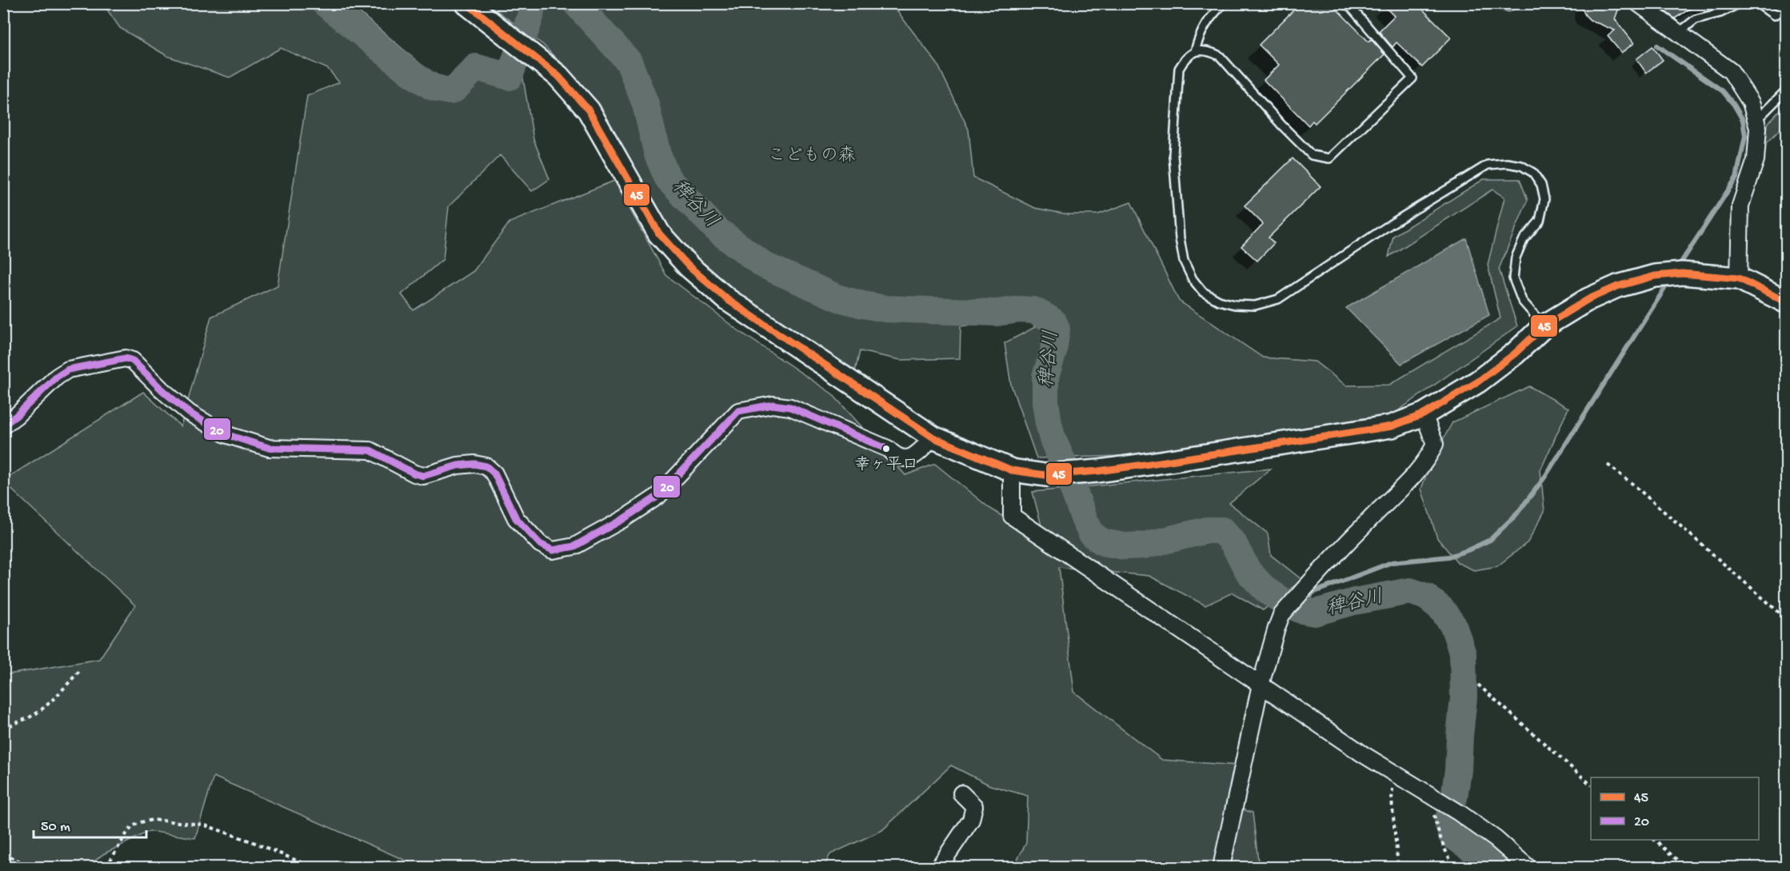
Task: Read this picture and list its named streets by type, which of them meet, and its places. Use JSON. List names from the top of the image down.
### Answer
{
  "water": ["稗谷川"],
  "parks": ["こどもの森"],
  "places": ["幸ヶ平口"],
  "lines": ["transit line 45", "transit line 20"],
  "legend": ["45", "20"],
  "scale_bar": "50 m"
}
